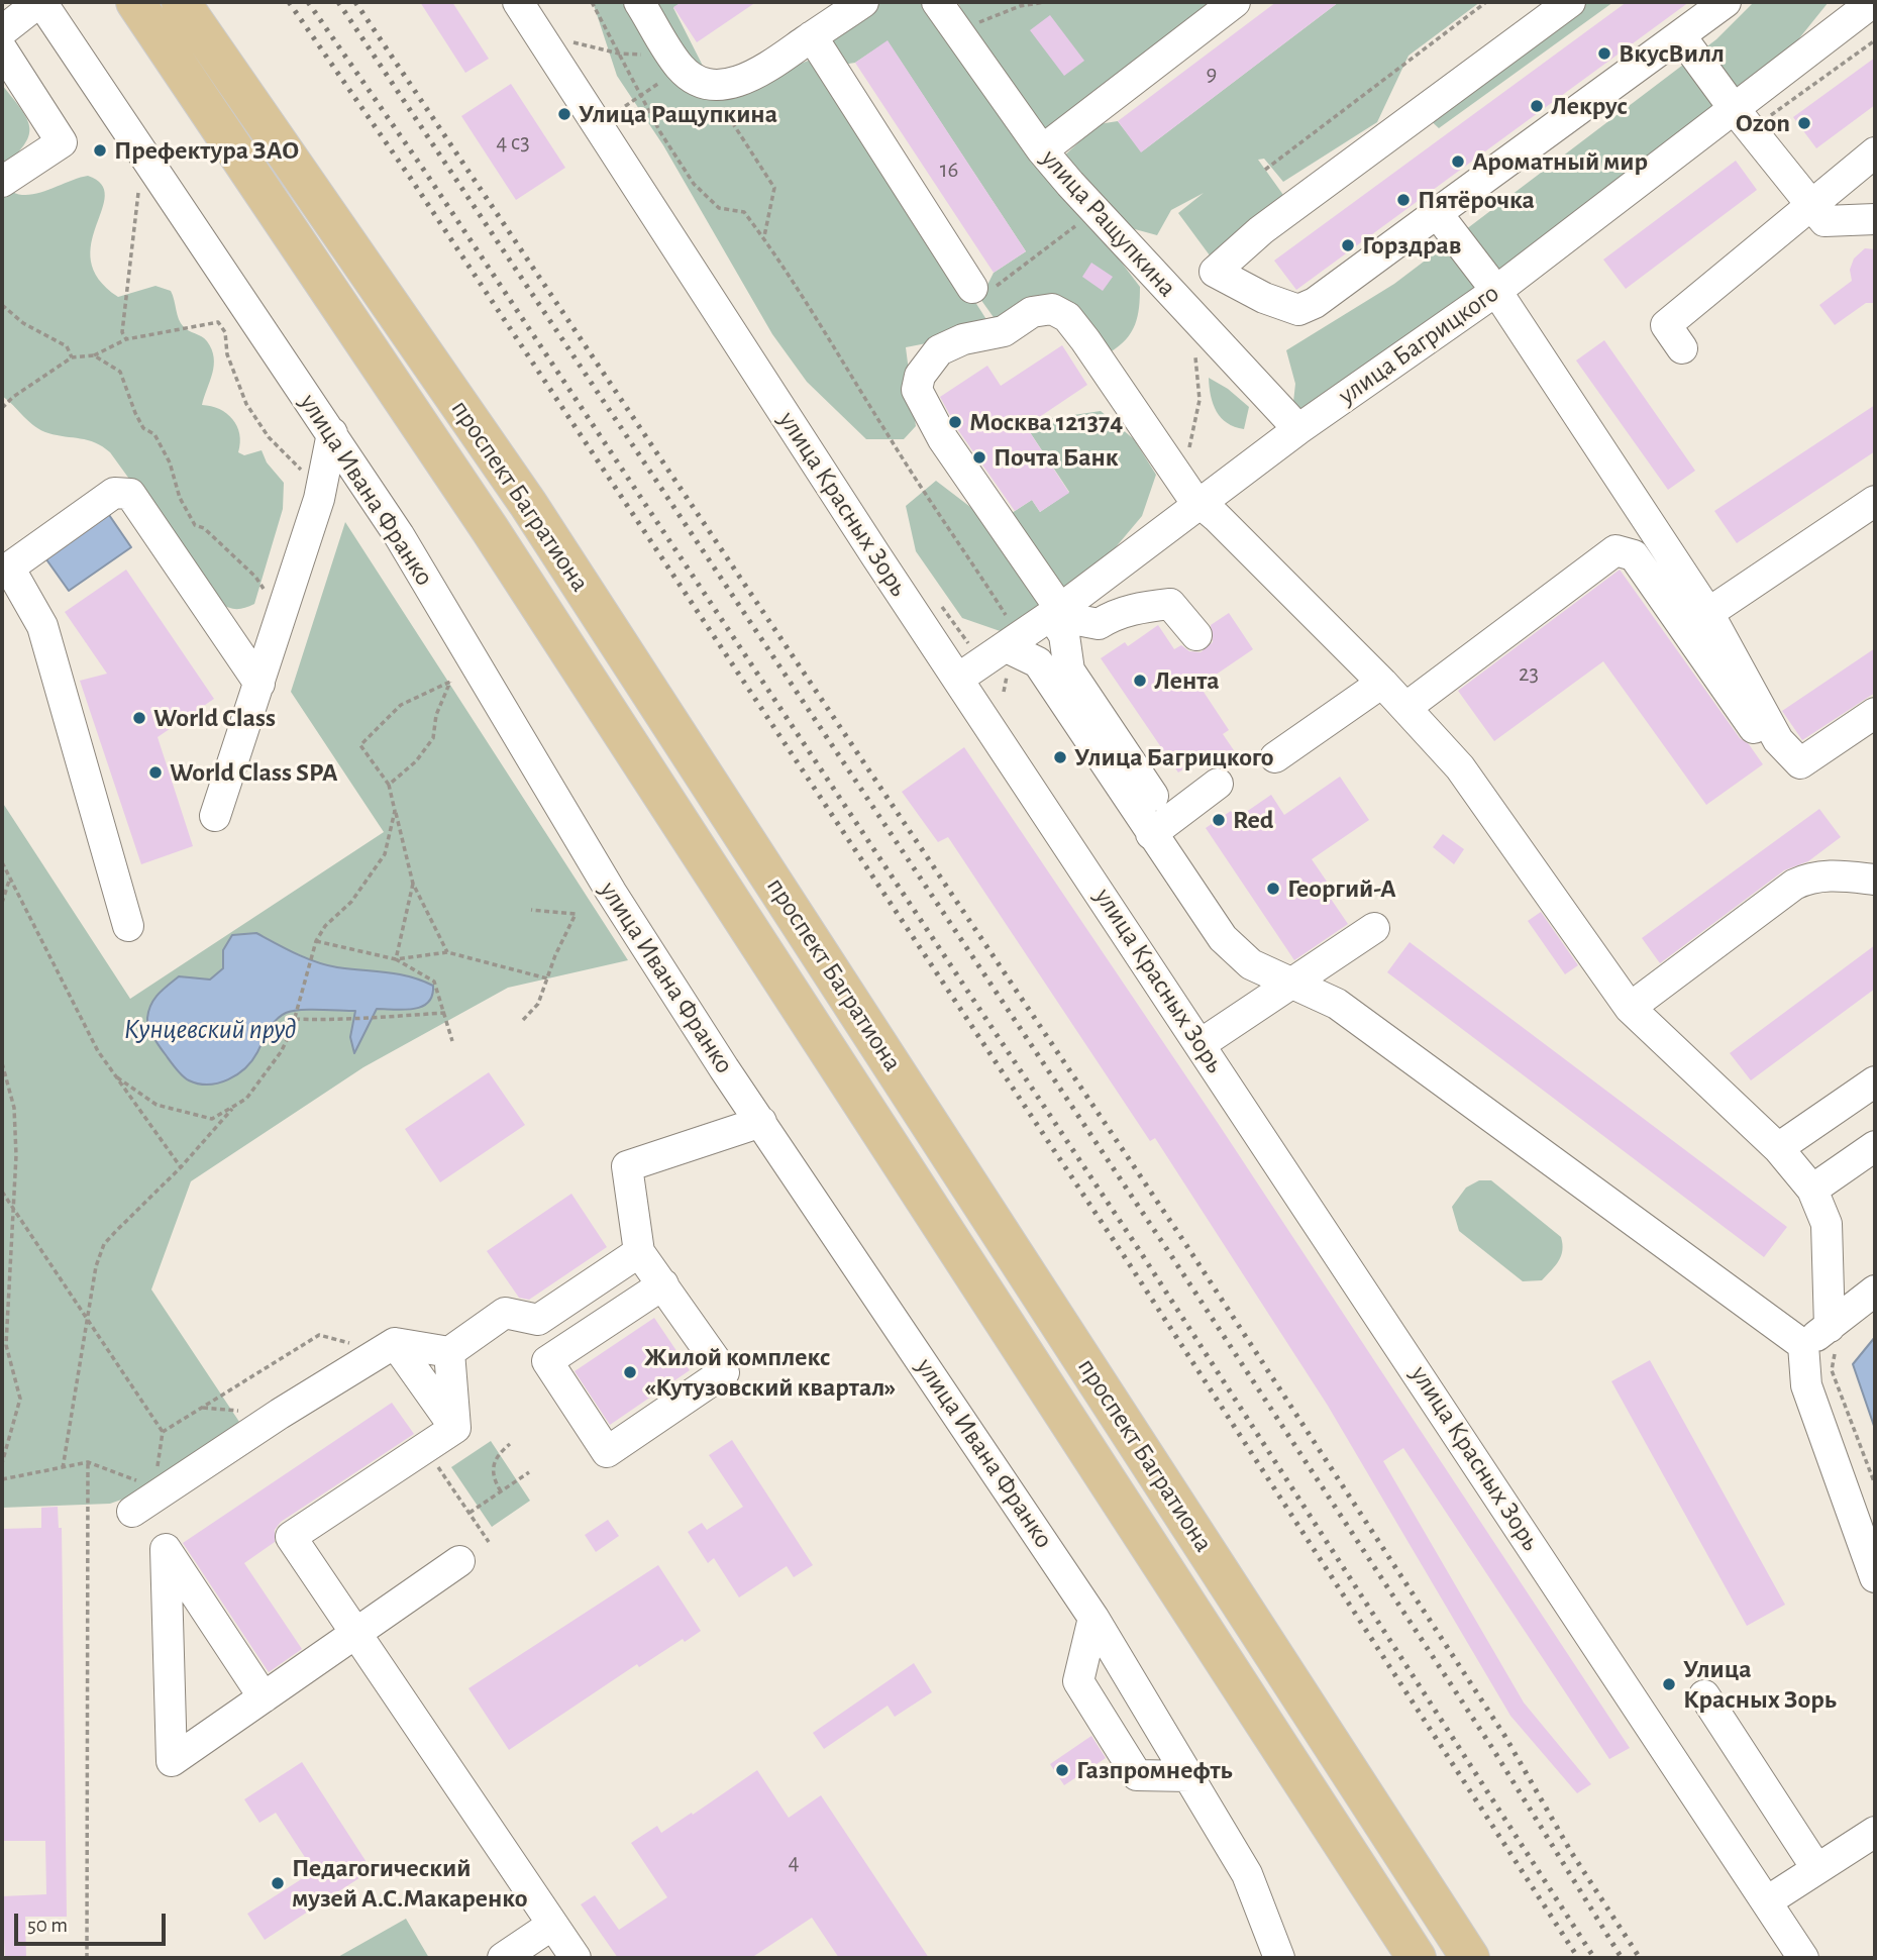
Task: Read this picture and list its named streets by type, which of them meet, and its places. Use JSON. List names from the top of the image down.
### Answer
{
  "streets": {
    "main road": ["проспект Багратиона"],
    "street": [
      "улица Ращупкина",
      "улица Багрицкого",
      "улица Ивана Франко",
      "улица Красных Зорь"
    ]
  },
  "crossings": [
    ["улица Ращупкина", "улица Багрицкого"],
    ["улица Багрицкого", "улица Красных Зорь"]
  ],
  "water": ["Кунцевский пруд"],
  "places": [
    "ВкусВилл",
    "Лекрус",
    "Улица Ращупкина",
    "Ozon",
    "Префектура ЗАО",
    "Ароматный мир",
    "Пятёрочка",
    "Горздрав",
    "Москва 121374",
    "Почта Банк",
    "Лента",
    "World Class",
    "Улица Багрицкого",
    "World Class SPA",
    "Red",
    "Георгий-А",
    "Жилой комплекс «Кутузовский квартал»",
    "Улица Красных Зорь",
    "Газпромнефть",
    "Педагогический музей А.С.Макаренко"
  ],
  "house_numbers": [
    "9",
    "4 с3",
    "16",
    "23",
    "4"
  ],
  "scale_bar": "50 m"
}
